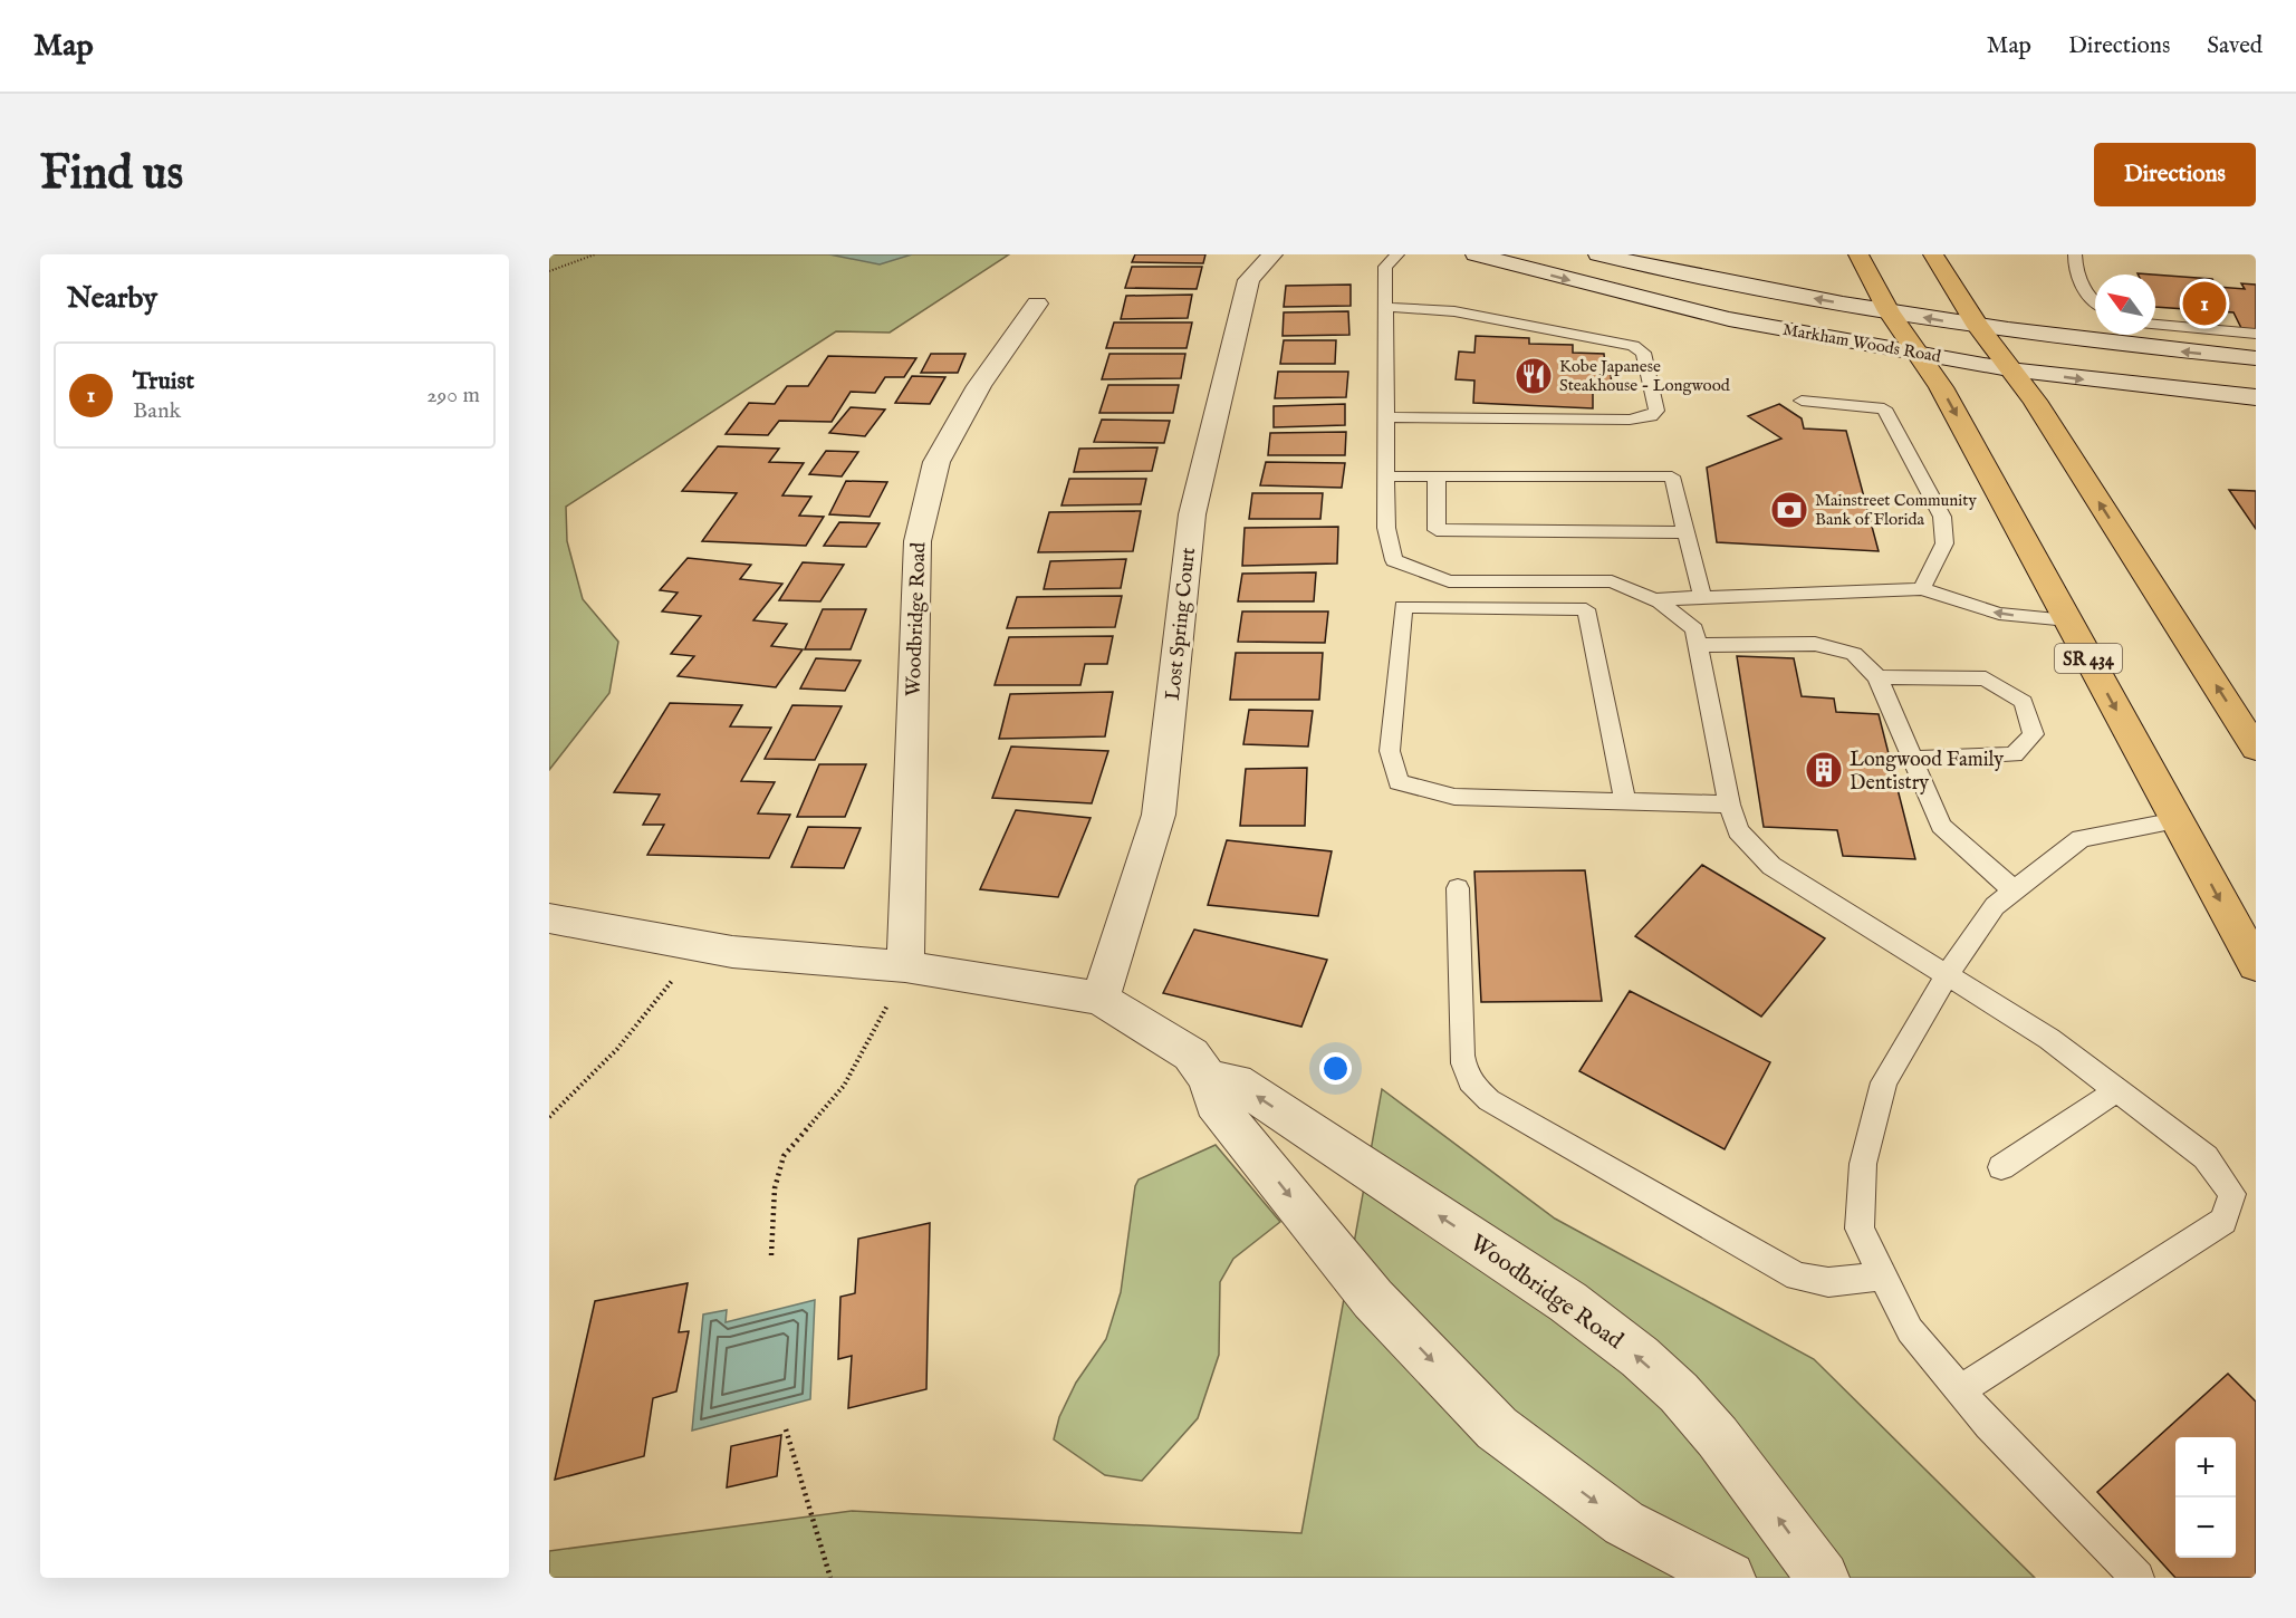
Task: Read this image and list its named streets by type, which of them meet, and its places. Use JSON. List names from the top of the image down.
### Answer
{
  "streets": {
    "main road": ["SR 434"],
    "street": ["Markham Woods Road", "Woodbridge Road", "Lost Spring Court"]
  },
  "crossings": [
    ["Markham Woods Road", "SR 434"]
  ],
  "places": {
    "restaurant": ["Kobe Japanese Steakhouse - Longwood"],
    "bank": ["Mainstreet Community Bank of Florida"],
    "building": ["Longwood Family Dentistry"]
  },
  "north": "top left",
  "page": {
    "header": "Map",
    "nav": ["Map", "Directions", "Saved"],
    "buttons": "Directions",
    "title": "Find us",
    "heading": "Nearby",
    "pins": "1",
    "list": [
      {
        "mark": "1",
        "name": "Truist",
        "note": "Bank",
        "value": "290 m"
      }
    ],
    "map_buttons": ["+", "−"]
  }
}
